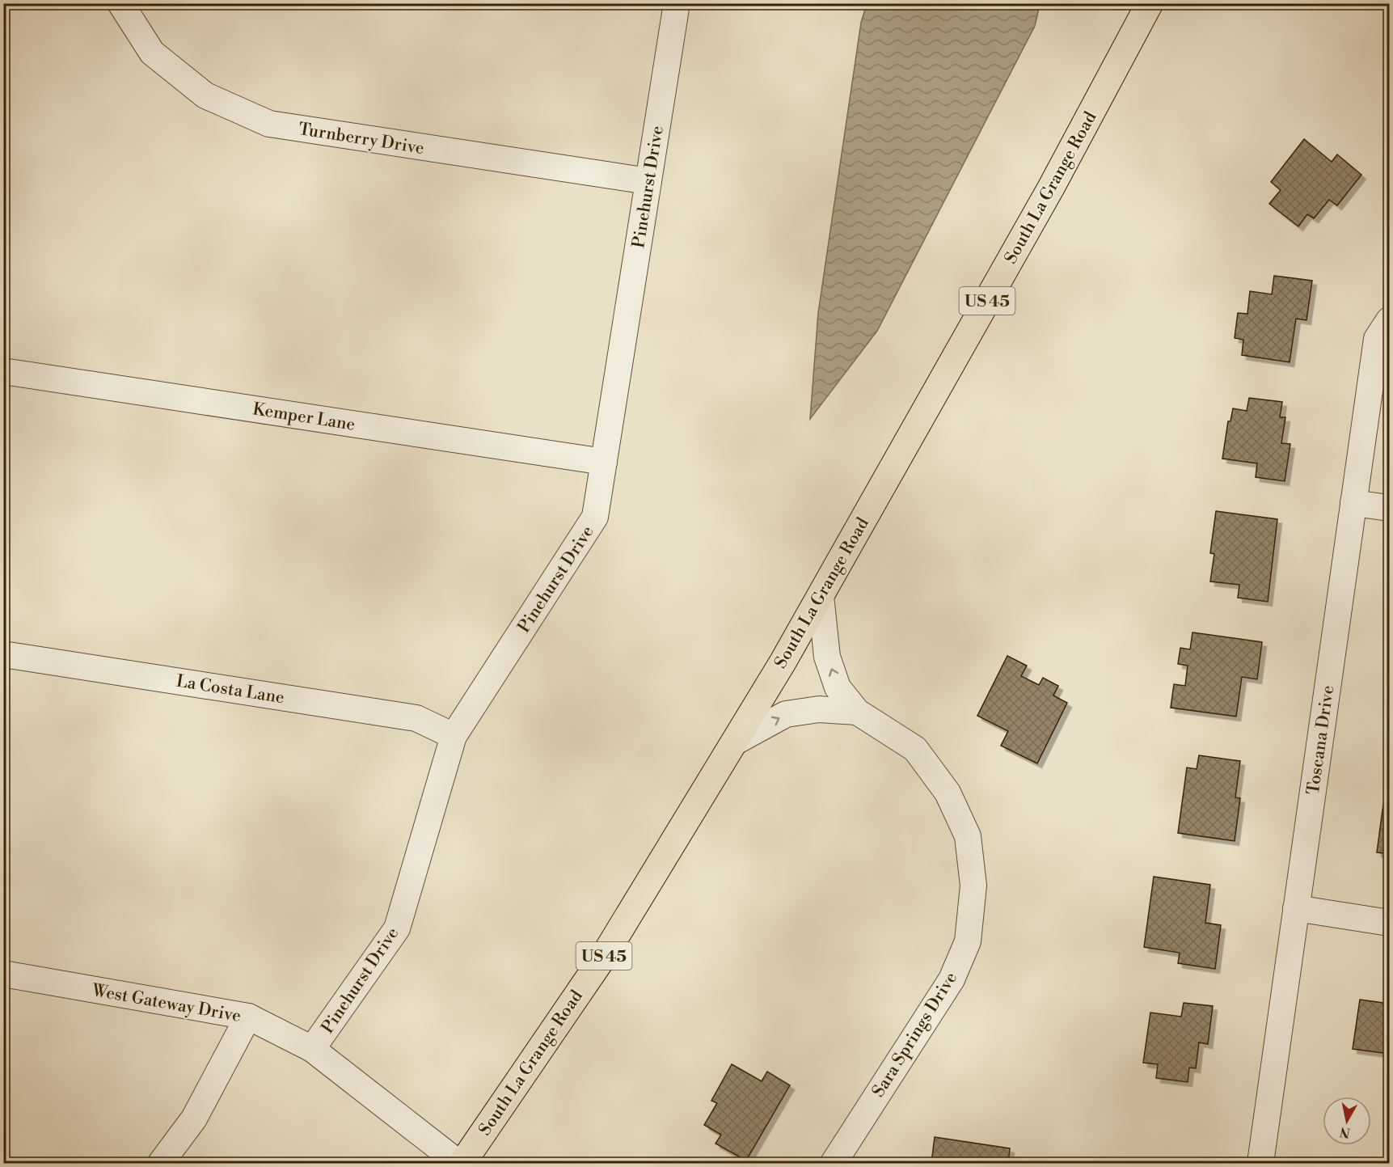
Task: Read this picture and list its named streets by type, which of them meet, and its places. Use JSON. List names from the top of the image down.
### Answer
{
  "streets": {
    "main road": ["South La Grange Road", "US 45"],
    "street": [
      "Turnberry Drive",
      "Pinehurst Drive",
      "Kemper Lane",
      "La Costa Lane",
      "Toscana Drive",
      "West Gateway Drive",
      "Sara Springs Drive"
    ]
  },
  "crossings": [
    ["Turnberry Drive", "Pinehurst Drive"],
    ["Pinehurst Drive", "Kemper Lane"],
    ["Pinehurst Drive", "La Costa Lane"],
    ["Pinehurst Drive", "West Gateway Drive"],
    ["South La Grange Road", "Sara Springs Drive"]
  ],
  "north": "bottom"
}
